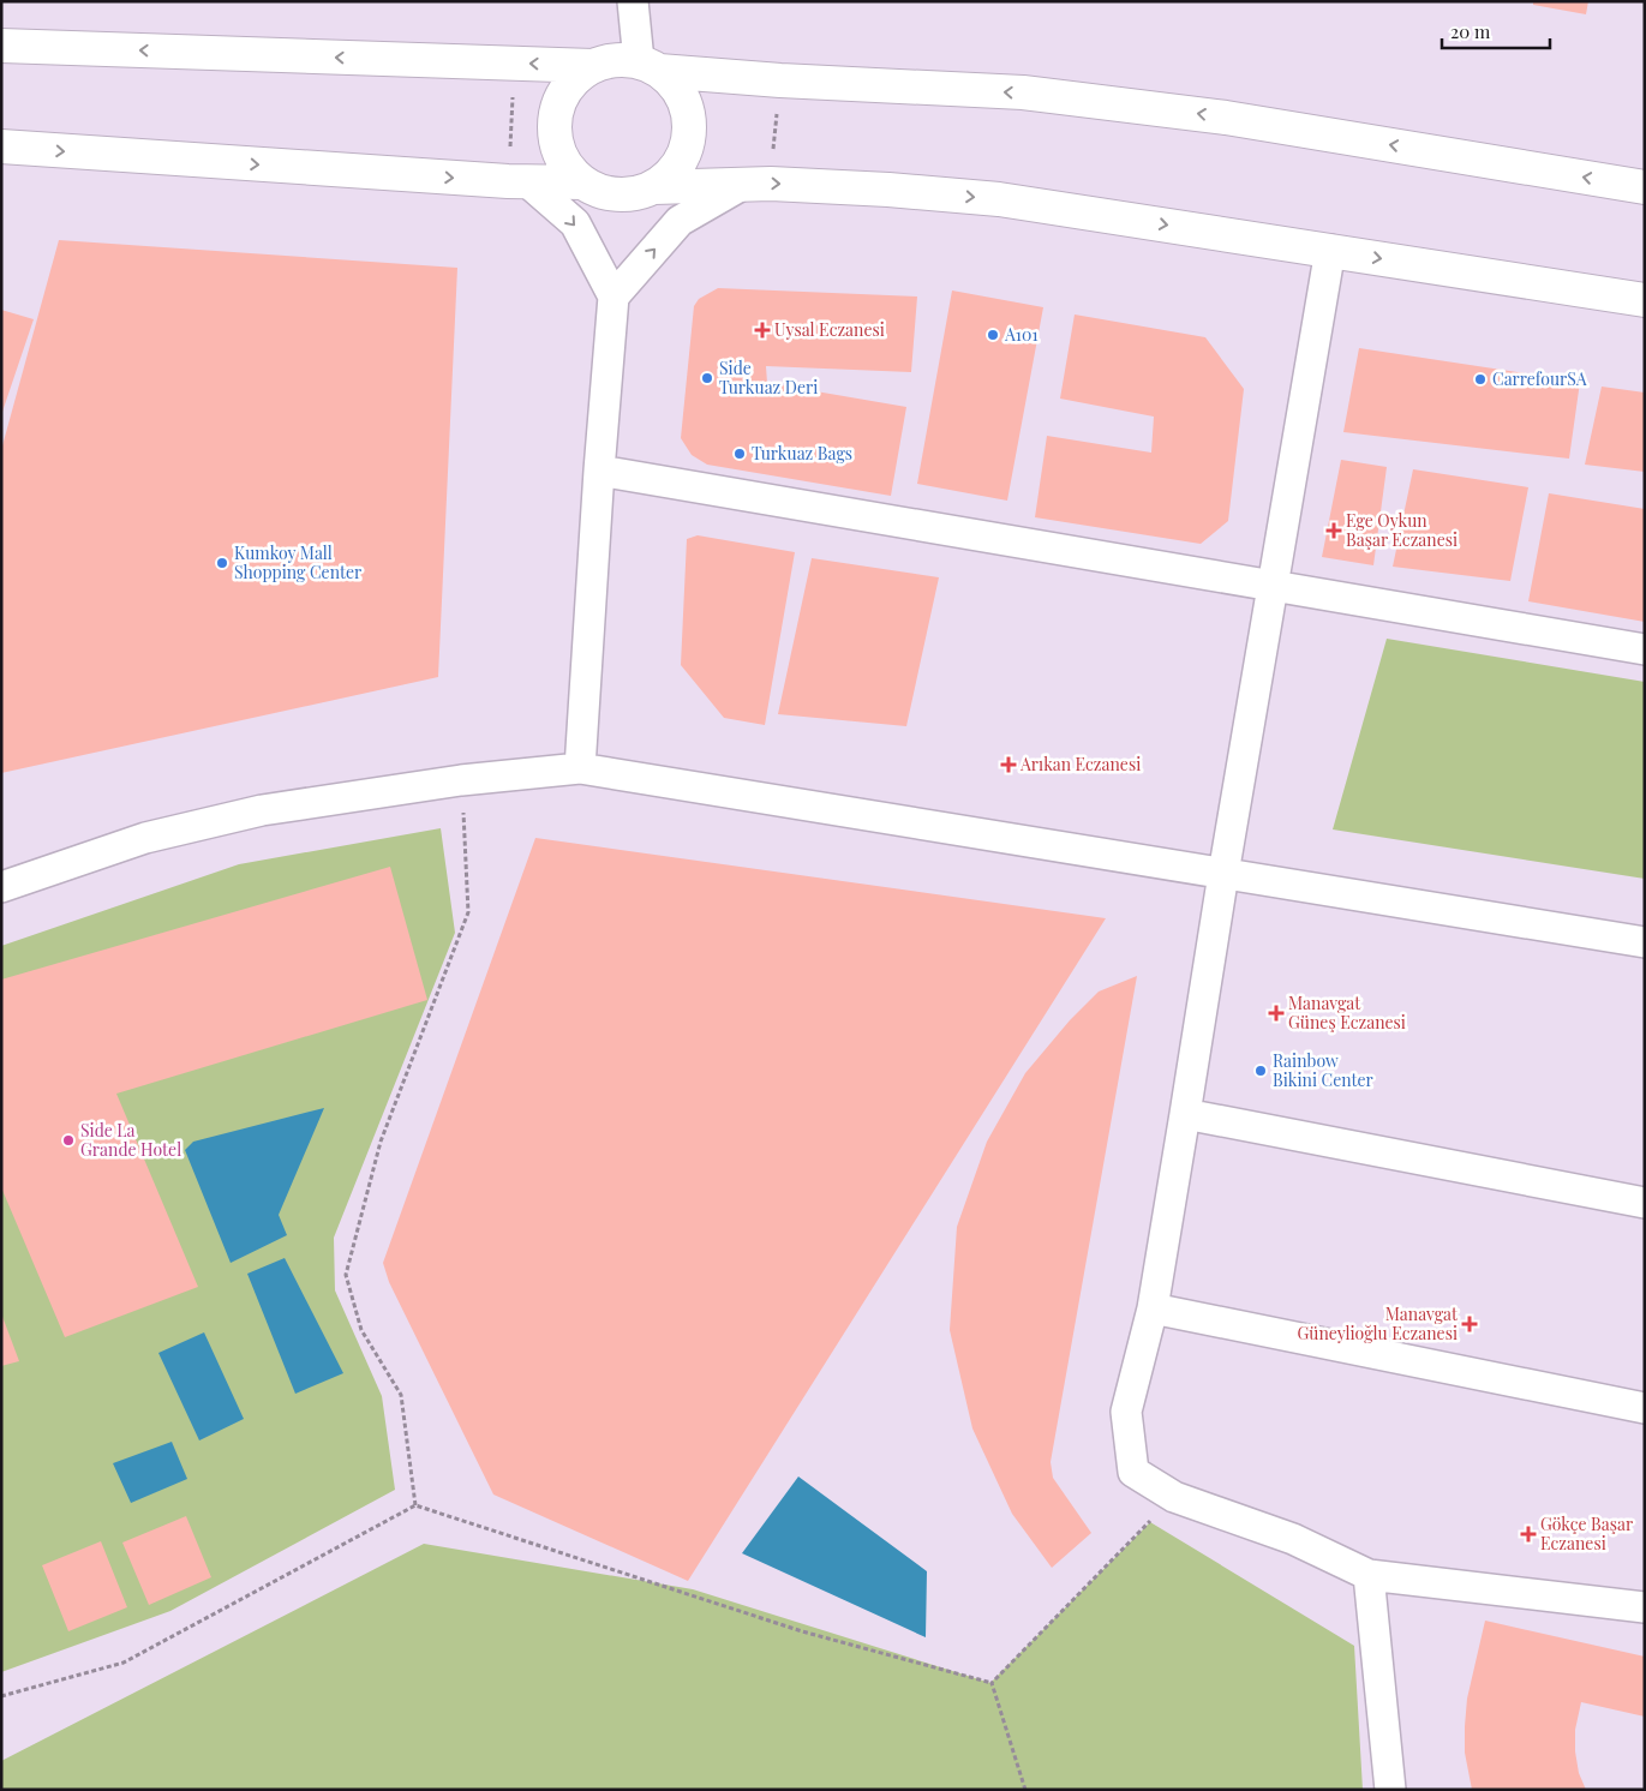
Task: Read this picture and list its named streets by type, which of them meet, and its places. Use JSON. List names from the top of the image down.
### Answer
{
  "places": {
    "health": [
      "Uysal Eczanesi",
      "Ege Oykun Başar Eczanesi",
      "Arıkan Eczanesi",
      "Manavgat Güneş Eczanesi",
      "Manavgat Güneylioğlu Eczanesi",
      "Gökçe Başar Eczanesi"
    ],
    "other": [
      "A101",
      "Side Turkuaz Deri",
      "CarrefourSA",
      "Turkuaz Bags",
      "Kumkoy Mall Shopping Center",
      "Rainbow Bikini Center",
      "Side La Grande Hotel"
    ]
  },
  "scale_bar": "20 m"
}
